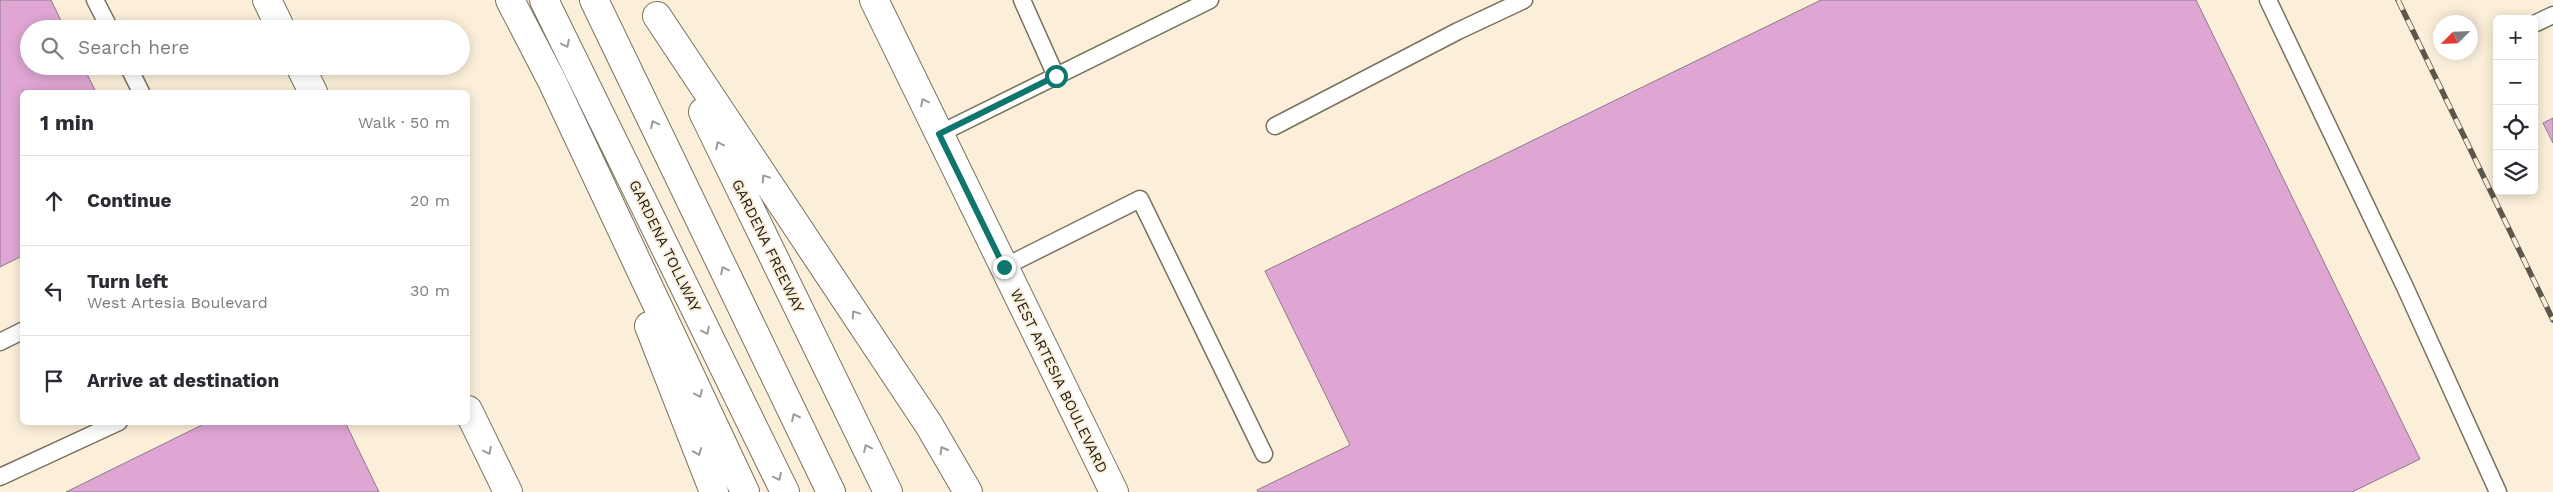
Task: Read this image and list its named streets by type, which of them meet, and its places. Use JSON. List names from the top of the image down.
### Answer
{
  "streets": {
    "main road": ["GARDENA TOLLWAY", "GARDENA FREEWAY", "WEST ARTESIA BOULEVARD"]
  },
  "north": "bottom left",
  "page": {
    "map_buttons": ["+", "−"],
    "search": "Search here",
    "heading": ["1 min", "Walk · 50 m"],
    "list": [
      ["Continue", "20 m"],
      ["Turn left", "West Artesia Boulevard", "30 m"],
      "Arrive at destination"
    ]
  }
}
